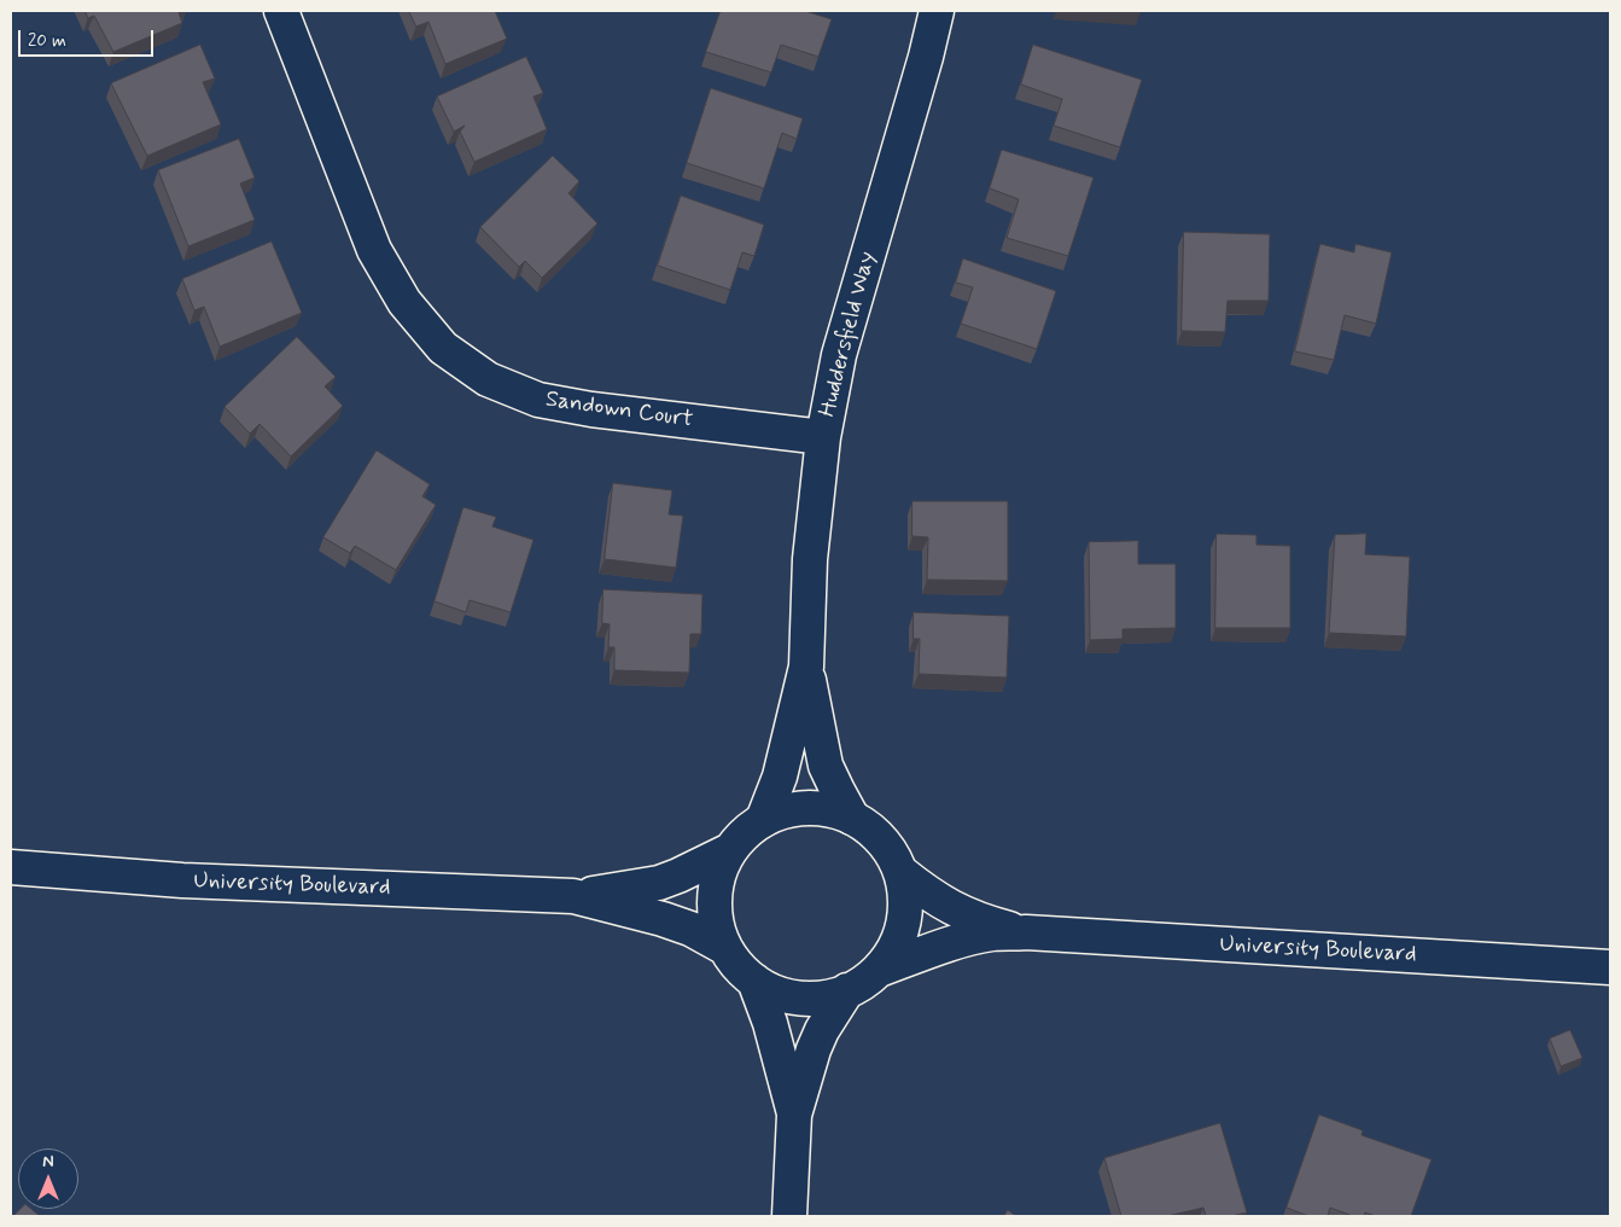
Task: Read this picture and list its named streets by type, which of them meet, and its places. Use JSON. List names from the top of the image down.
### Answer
{
  "streets": {
    "street": ["Huddersfield Way", "Sandown Court", "University Boulevard"]
  },
  "crossings": [
    ["Huddersfield Way", "Sandown Court"],
    ["Huddersfield Way", "University Boulevard"]
  ],
  "scale_bar": "20 m",
  "north": "top"
}
